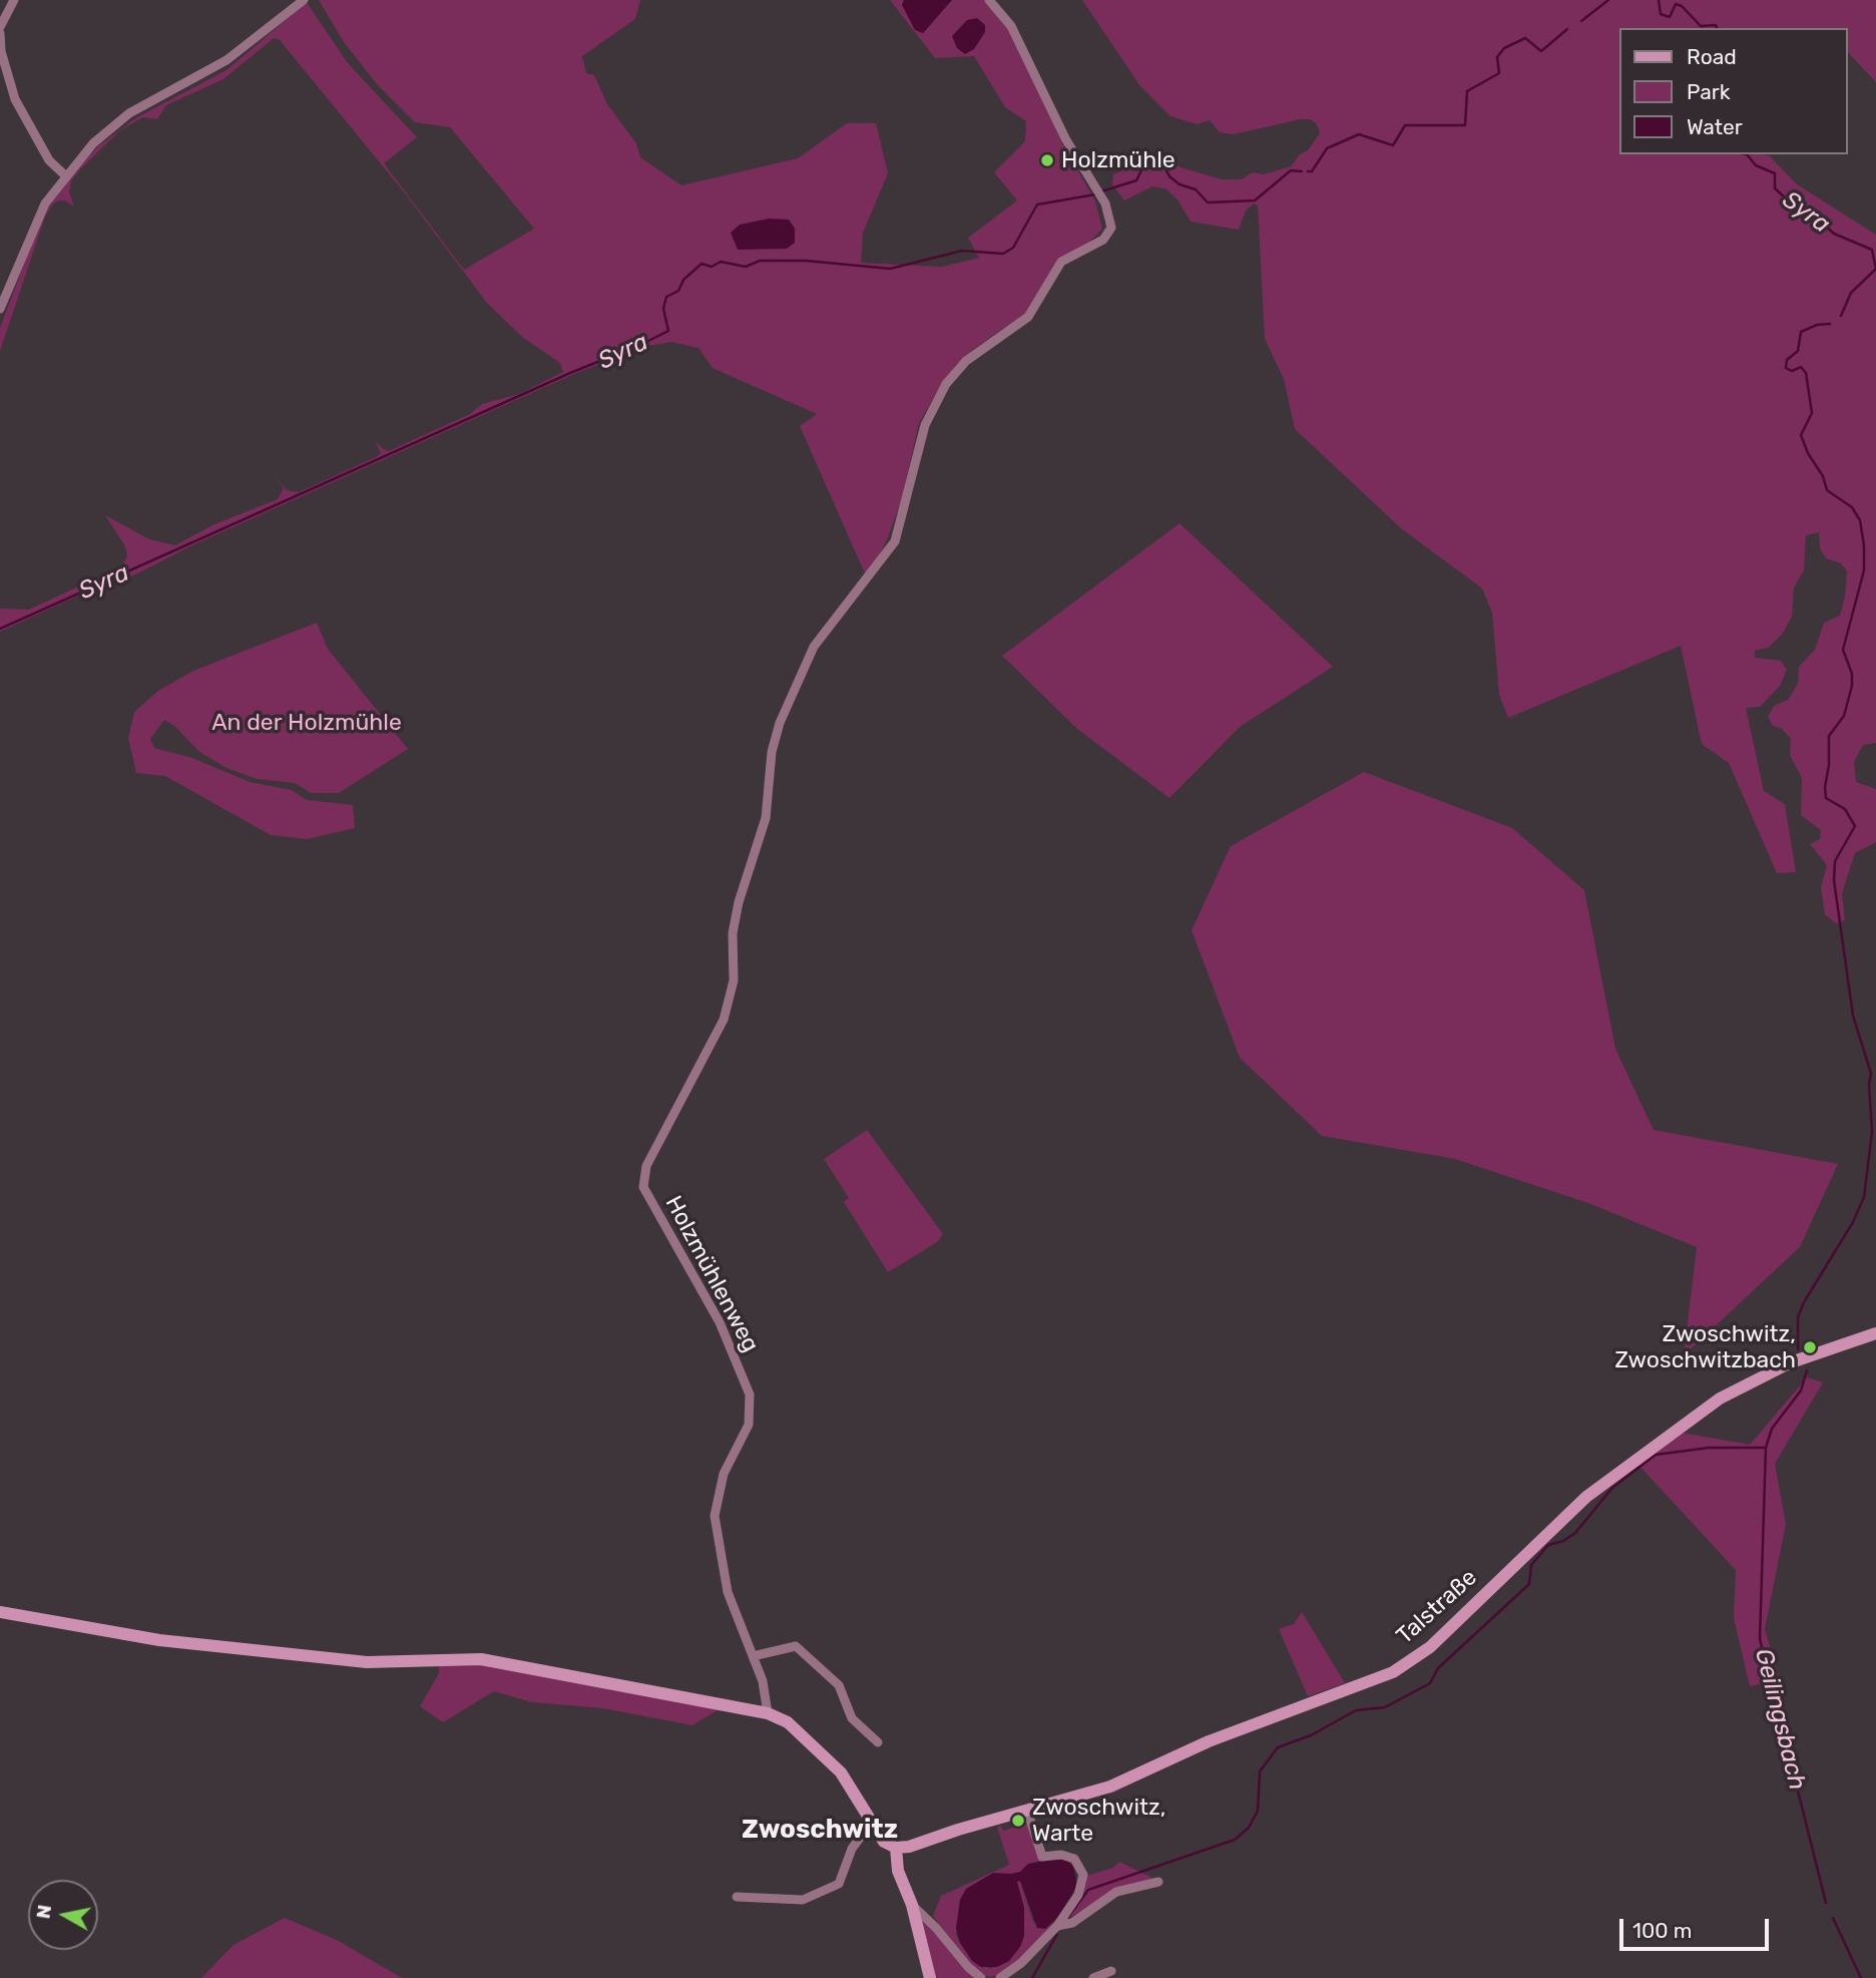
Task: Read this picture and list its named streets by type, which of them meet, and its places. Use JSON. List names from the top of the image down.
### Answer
{
  "streets": {
    "street": ["Holzmühlenweg", "Talstraße"]
  },
  "districts": ["Zwoschwitz"],
  "water": ["Syra", "Geilingsbach"],
  "parks": ["An der Holzmühle"],
  "places": ["Holzmühle", "Zwoschwitz, Zwoschwitzbach", "Zwoschwitz, Warte"],
  "legend": ["Road", "Park", "Water"],
  "scale_bar": "100 m",
  "north": "left"
}
